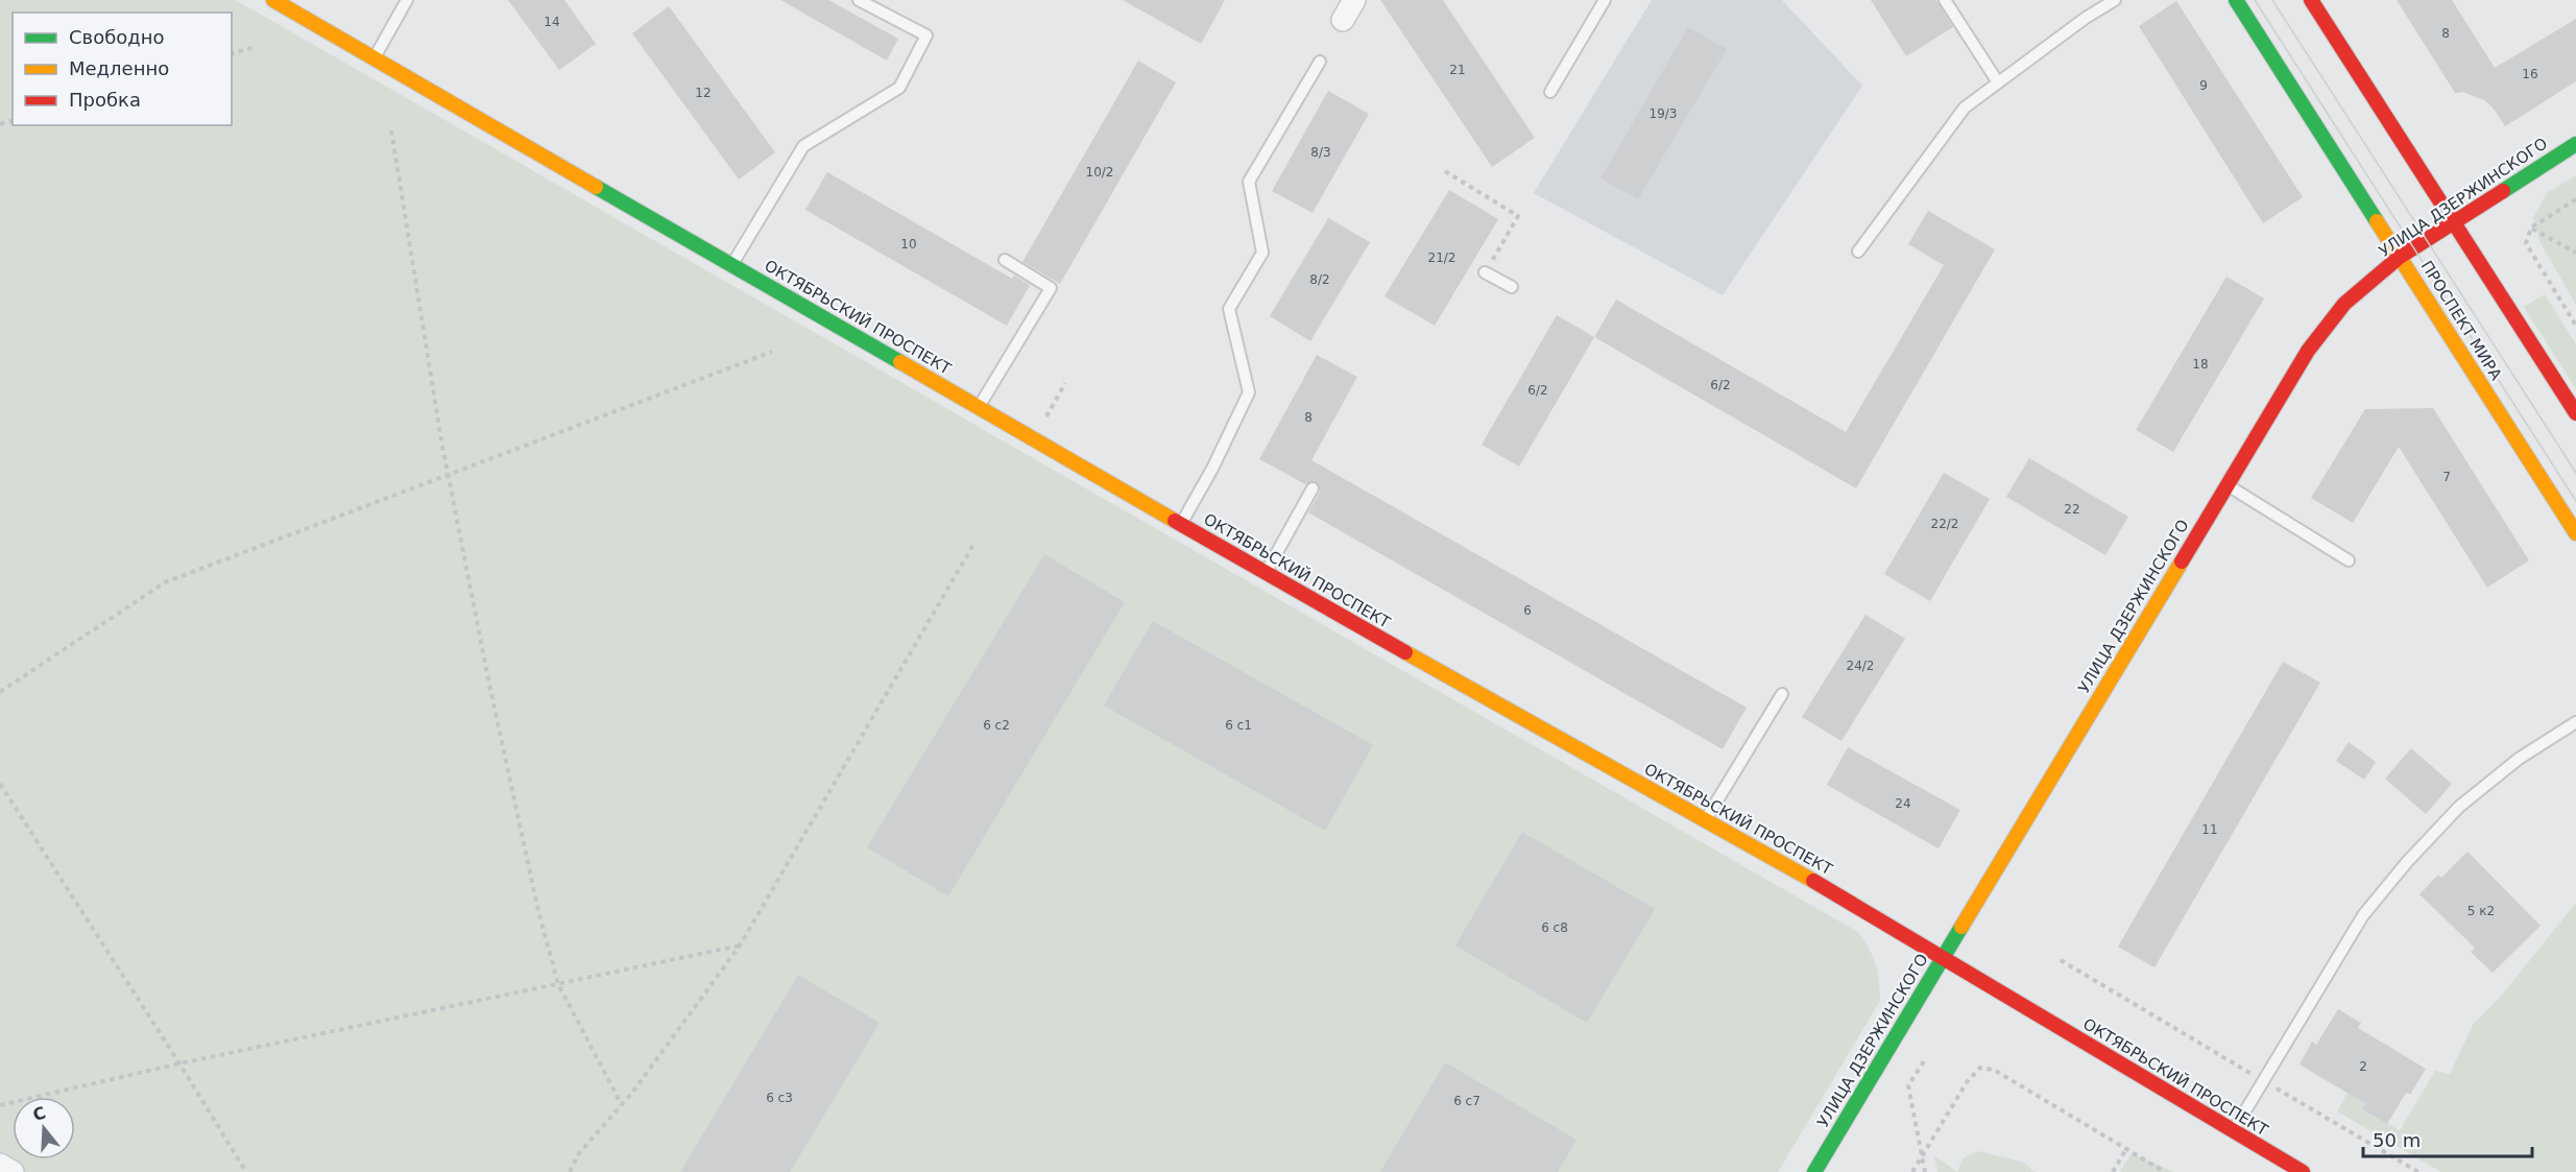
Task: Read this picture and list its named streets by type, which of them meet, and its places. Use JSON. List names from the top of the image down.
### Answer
{
  "streets": {
    "street": ["УЛИЦА ДЗЕРЖИНСКОГО", "ОКТЯБРЬСКИЙ ПРОСПЕКТ", "ПРОСПЕКТ МИРА"]
  },
  "crossings": [
    ["УЛИЦА ДЗЕРЖИНСКОГО", "ОКТЯБРЬСКИЙ ПРОСПЕКТ"],
    ["УЛИЦА ДЗЕРЖИНСКОГО", "ПРОСПЕКТ МИРА"]
  ],
  "house_numbers": [
    "14",
    "8",
    "21",
    "16",
    "9",
    "12",
    "19/3",
    "8/3",
    "10/2",
    "10",
    "21/2",
    "8/2",
    "18",
    "6/2",
    "6/2",
    "8",
    "7",
    "22",
    "22/2",
    "6",
    "24/2",
    "6 с2",
    "6 с1",
    "24",
    "11",
    "5 к2",
    "6 с8",
    "2",
    "6 с3",
    "6 с7"
  ],
  "legend": ["Свободно", "Медленно", "Пробка"],
  "scale_bar": "50 m",
  "north": "top"
}
